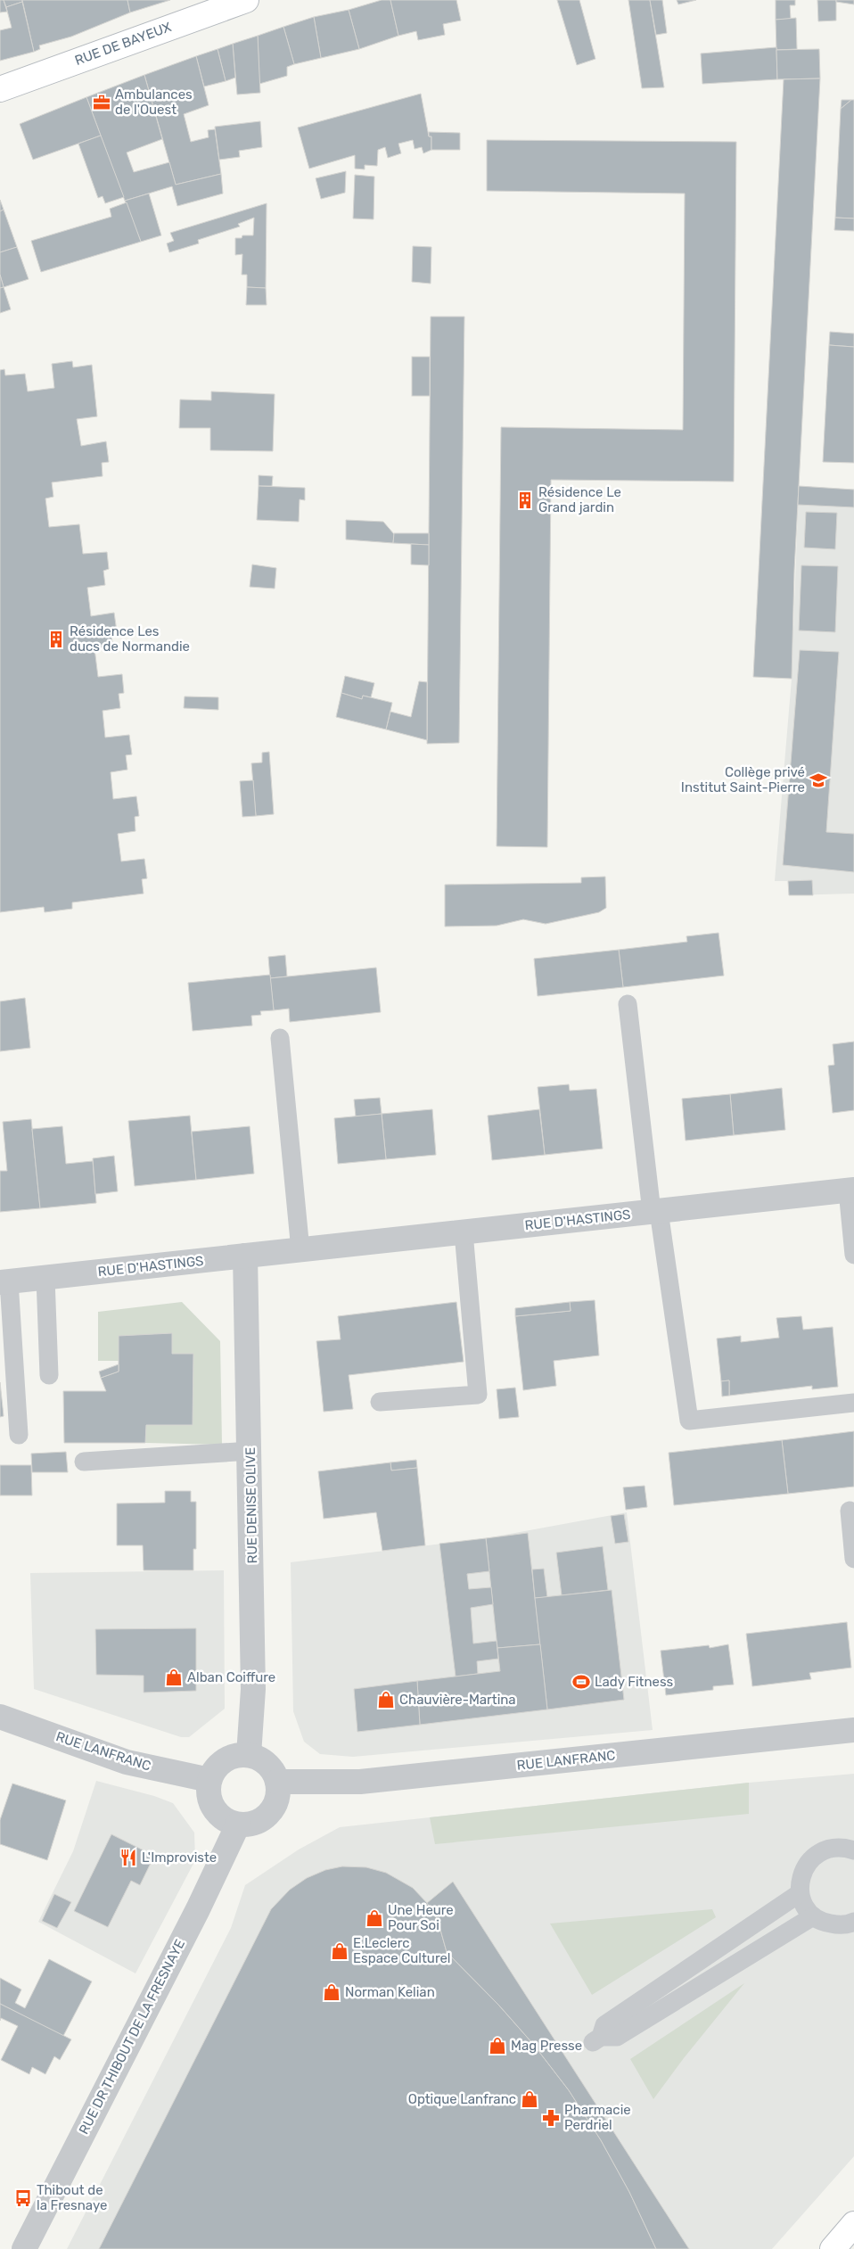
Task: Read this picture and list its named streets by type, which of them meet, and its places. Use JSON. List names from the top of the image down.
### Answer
{
  "streets": {
    "main road": ["RUE DE BAYEUX"],
    "street": [
      "RUE D'HASTINGS",
      "RUE DENISE OLIVE",
      "RUE LANFRANC",
      "RUE DR THIBOUT DE LA FRESNAYE"
    ]
  },
  "crossings": [
    ["RUE D'HASTINGS", "RUE DENISE OLIVE"],
    ["RUE DENISE OLIVE", "RUE LANFRANC"],
    ["RUE DENISE OLIVE", "RUE DR THIBOUT DE LA FRESNAYE"],
    ["RUE LANFRANC", "RUE DR THIBOUT DE LA FRESNAYE"]
  ],
  "places": {
    "office": ["Ambulances de l'Ouest"],
    "building": ["Résidence Le Grand jardin", "Résidence Les ducs de Normandie"],
    "school or university": ["Collège privé Institut Saint-Pierre"],
    "shop": [
      "Alban Coiffure",
      "Chauvière-Martina",
      "Une Heure Pour Soi",
      "E.Leclerc Espace Culturel",
      "Norman Kelian",
      "Mag Presse",
      "Optique Lanfranc"
    ],
    "sports": ["Lady Fitness"],
    "restaurant": ["L'Improviste"],
    "pharmacy": ["Pharmacie Perdriel"],
    "bus stop": ["Thibout de la Fresnaye"]
  }
}
